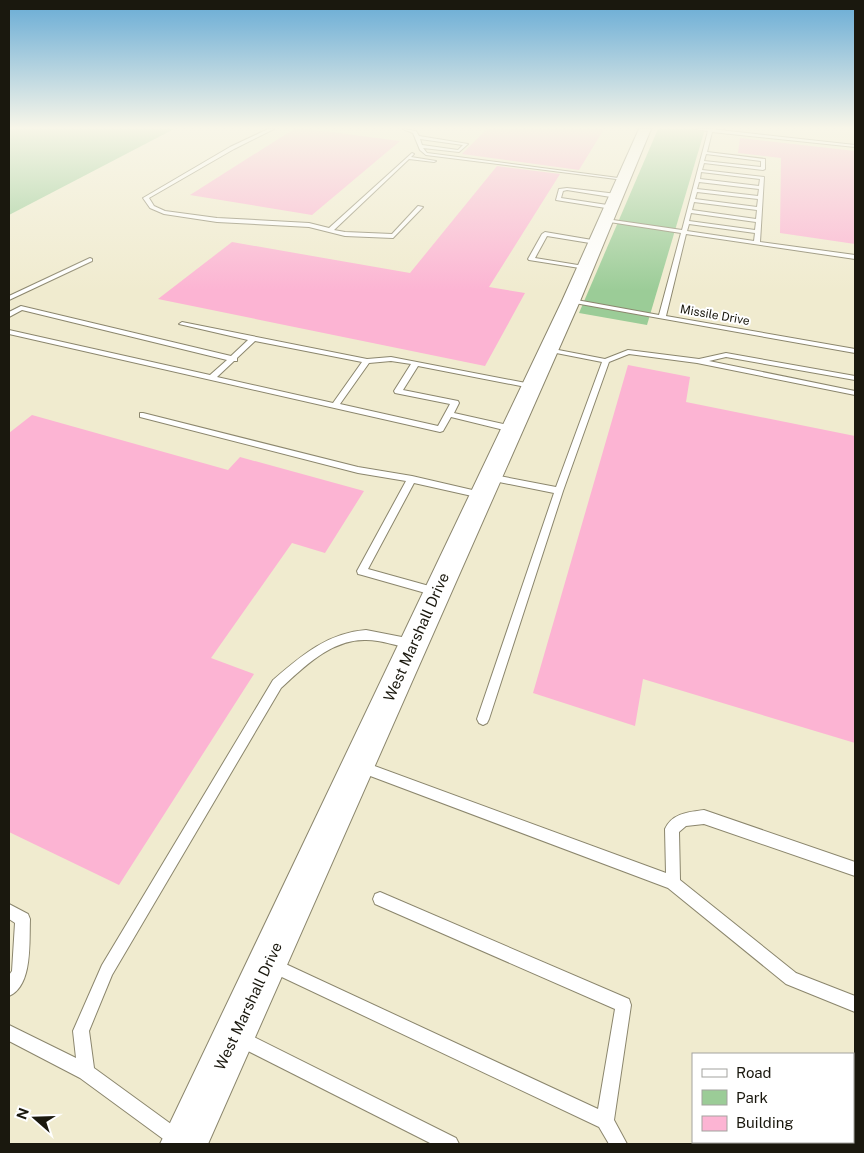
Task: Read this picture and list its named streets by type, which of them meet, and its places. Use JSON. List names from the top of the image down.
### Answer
{
  "streets": {
    "main road": ["West Marshall Drive"],
    "lane": ["Missile Drive"]
  },
  "crossings": [
    ["Missile Drive", "West Marshall Drive"]
  ],
  "legend": ["Road", "Park", "Building"],
  "north": "left"
}
